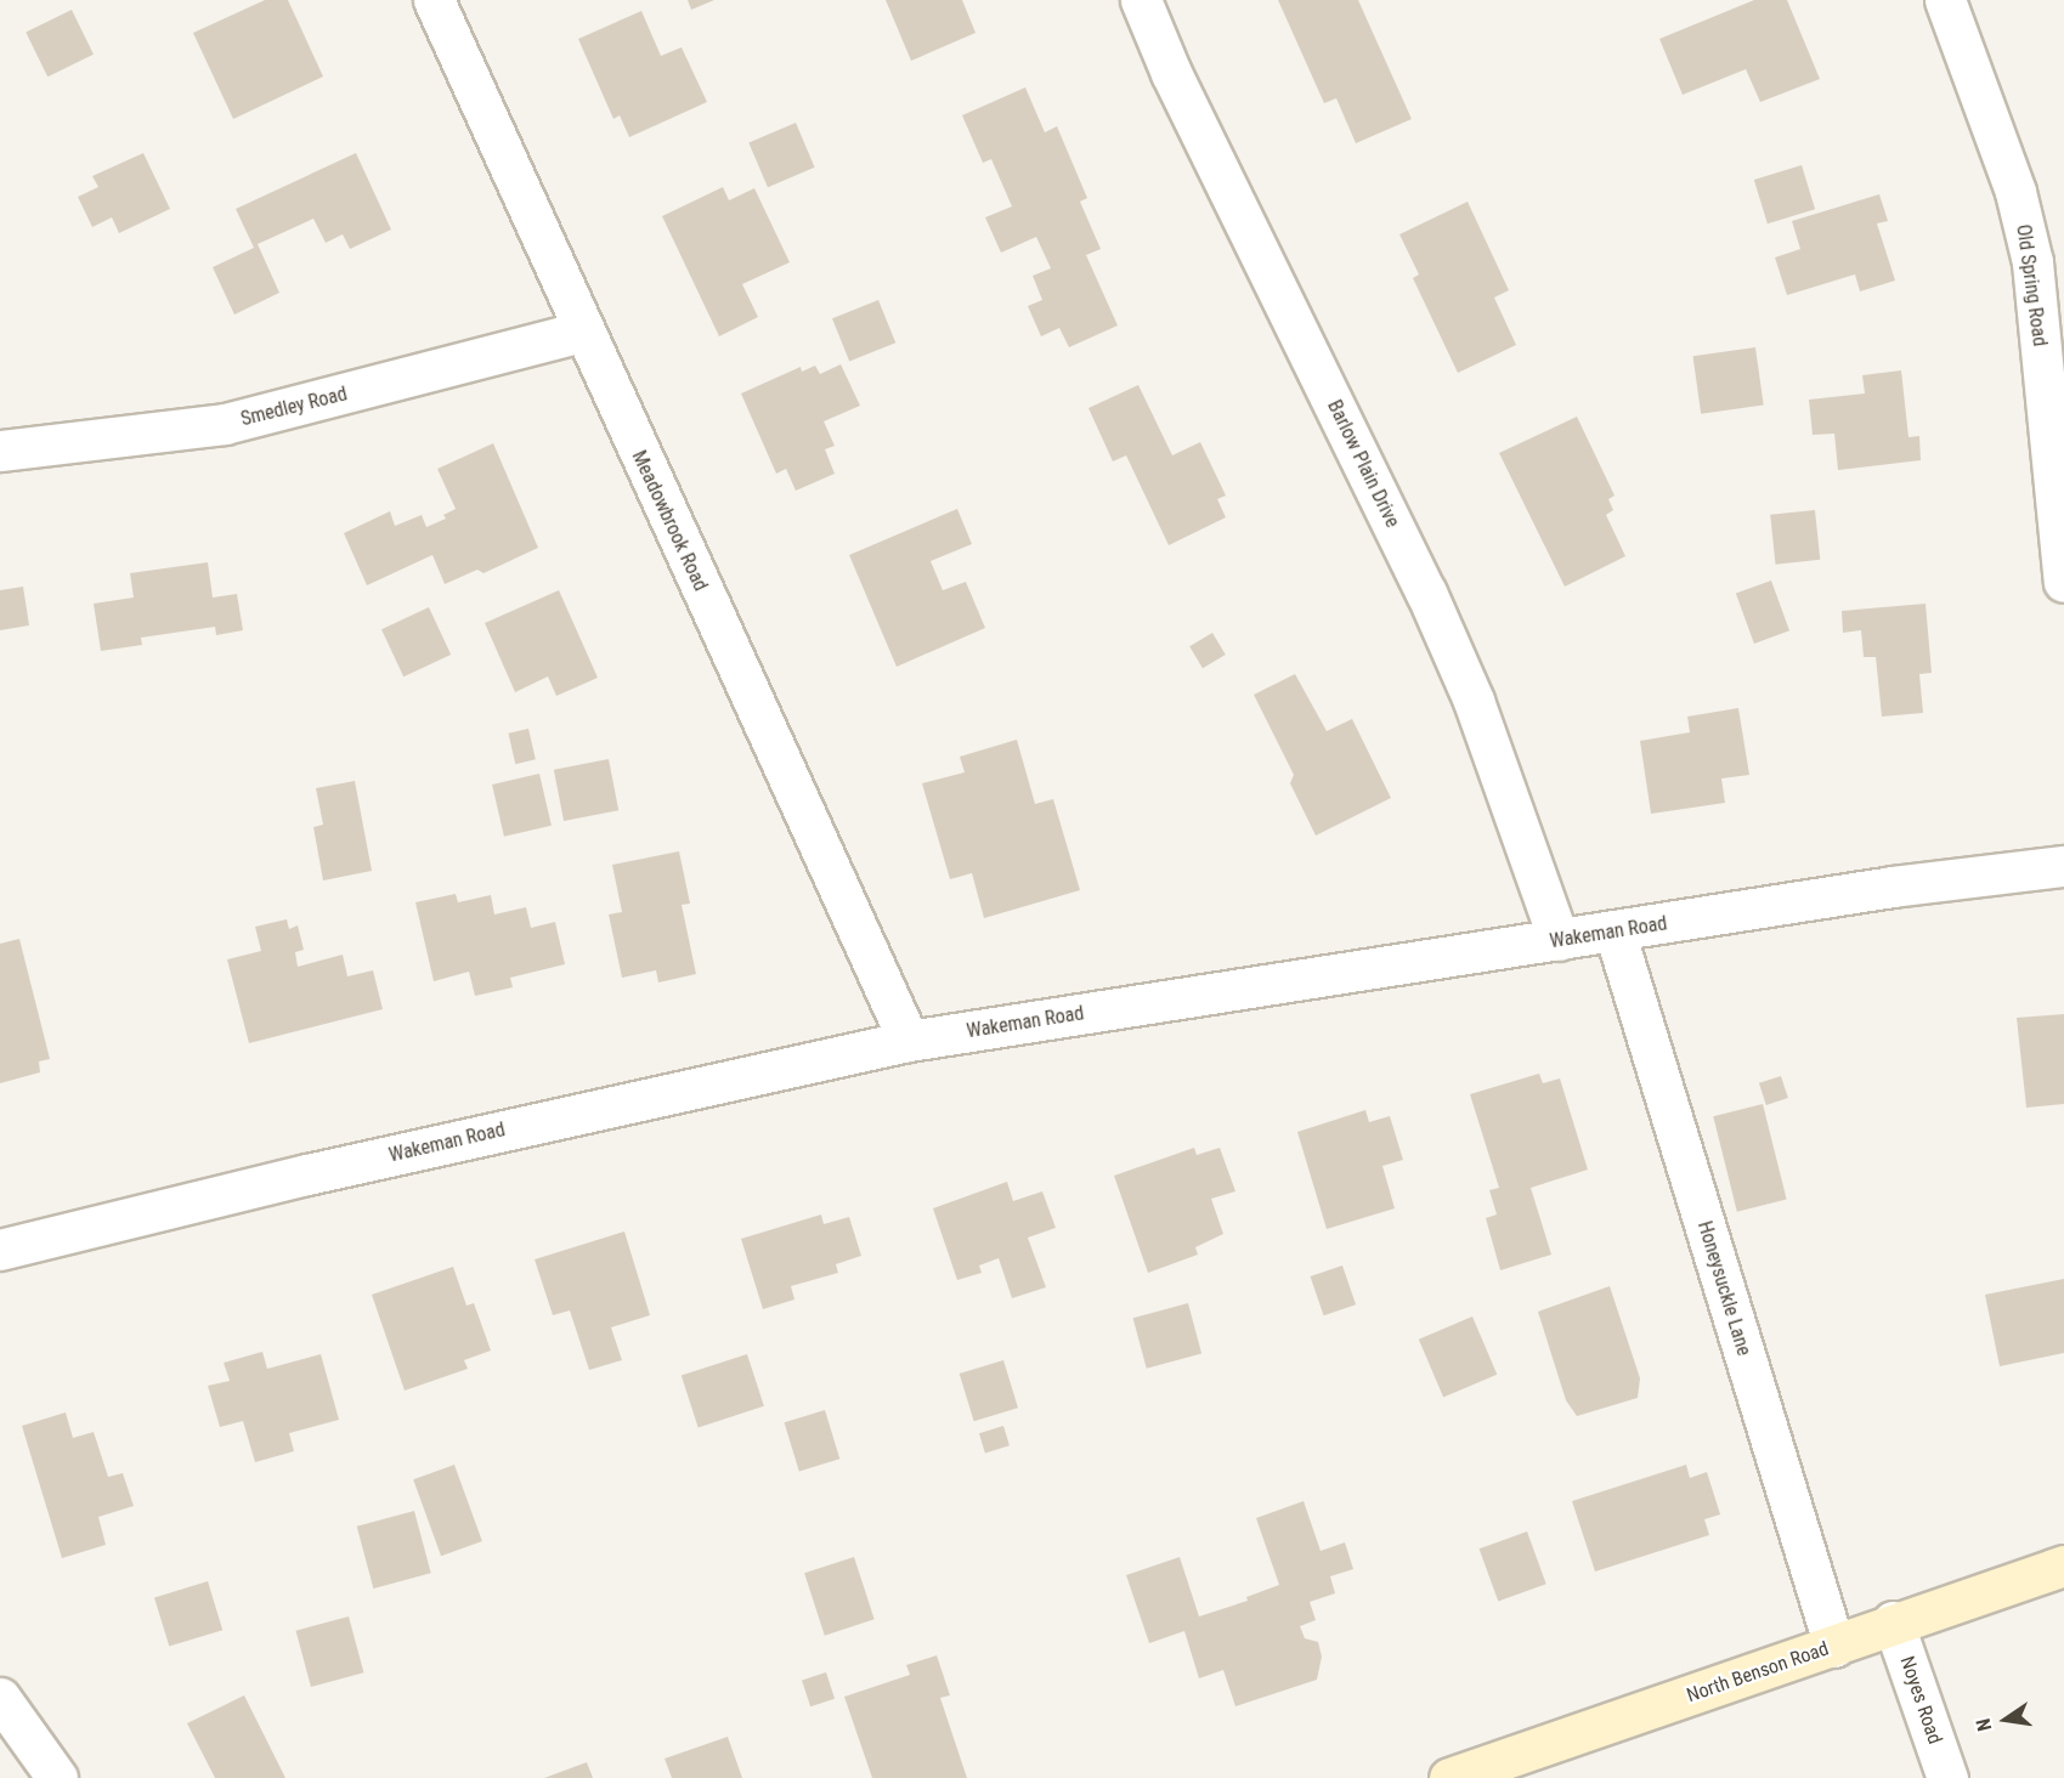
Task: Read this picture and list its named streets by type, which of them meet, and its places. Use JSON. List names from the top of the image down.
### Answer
{
  "streets": {
    "main road": ["North Benson Road"],
    "street": [
      "Old Spring Road",
      "Smedley Road",
      "Barlow Plain Drive",
      "Meadowbrook Road",
      "Wakeman Road",
      "Honeysuckle Lane",
      "Noyes Road"
    ]
  },
  "crossings": [
    ["Smedley Road", "Meadowbrook Road"],
    ["Barlow Plain Drive", "Wakeman Road"],
    ["Meadowbrook Road", "Wakeman Road"],
    ["Wakeman Road", "Honeysuckle Lane"],
    ["Honeysuckle Lane", "North Benson Road"],
    ["North Benson Road", "Noyes Road"]
  ],
  "north": "left"
}
